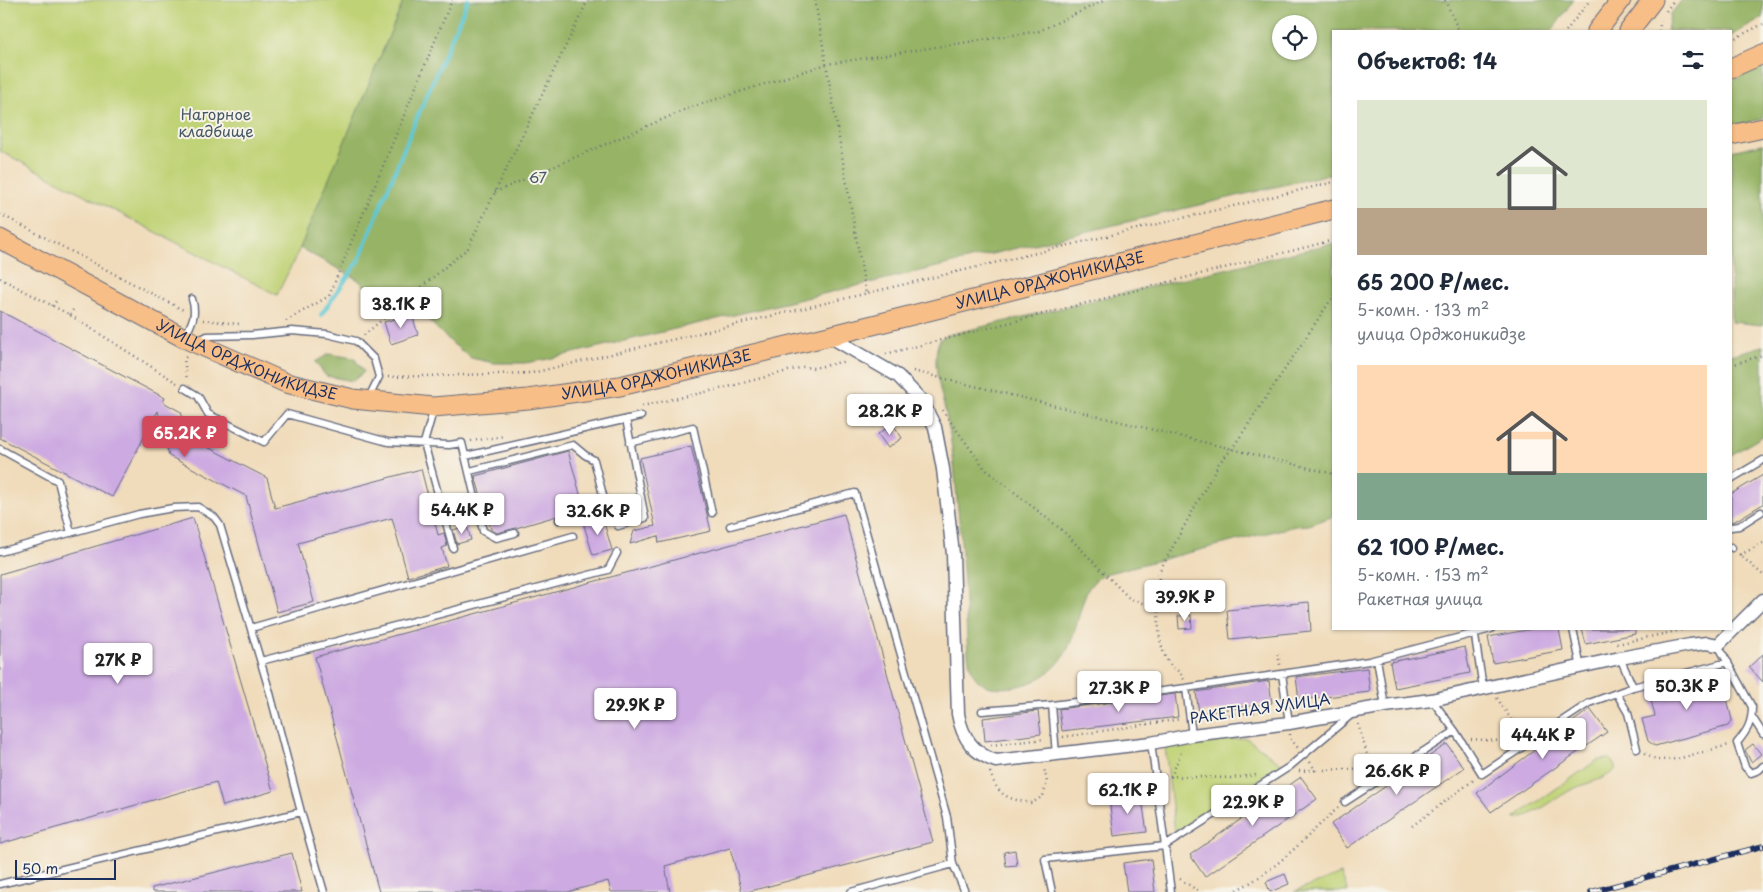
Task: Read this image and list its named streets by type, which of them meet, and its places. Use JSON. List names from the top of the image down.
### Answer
{
  "streets": {
    "main road": ["УЛИЦА ОРДЖОНИКИДЗЕ"],
    "street": ["РАКЕТНАЯ УЛИЦА"]
  },
  "parks": ["Нагорное кладбище", "67"],
  "scale_bar": "50 m",
  "page": {
    "heading": "Объектов: 14",
    "list": [
      {
        "name": "65 200 ₽/мес.",
        "note": "5-комн. · 133 m² · улица Орджоникидзе"
      },
      {
        "name": "62 100 ₽/мес.",
        "note": "5-комн. · 153 m² · Ракетная улица"
      }
    ],
    "price": [
      "38.1K ₽",
      "28.2K ₽",
      "65.2K ₽",
      "54.4K ₽",
      "32.6K ₽",
      "39.9K ₽",
      "27K ₽",
      "50.3K ₽",
      "27.3K ₽",
      "29.9K ₽",
      "44.4K ₽",
      "26.6K ₽",
      "62.1K ₽",
      "22.9K ₽"
    ],
    "scale": "50 m"
  }
}
